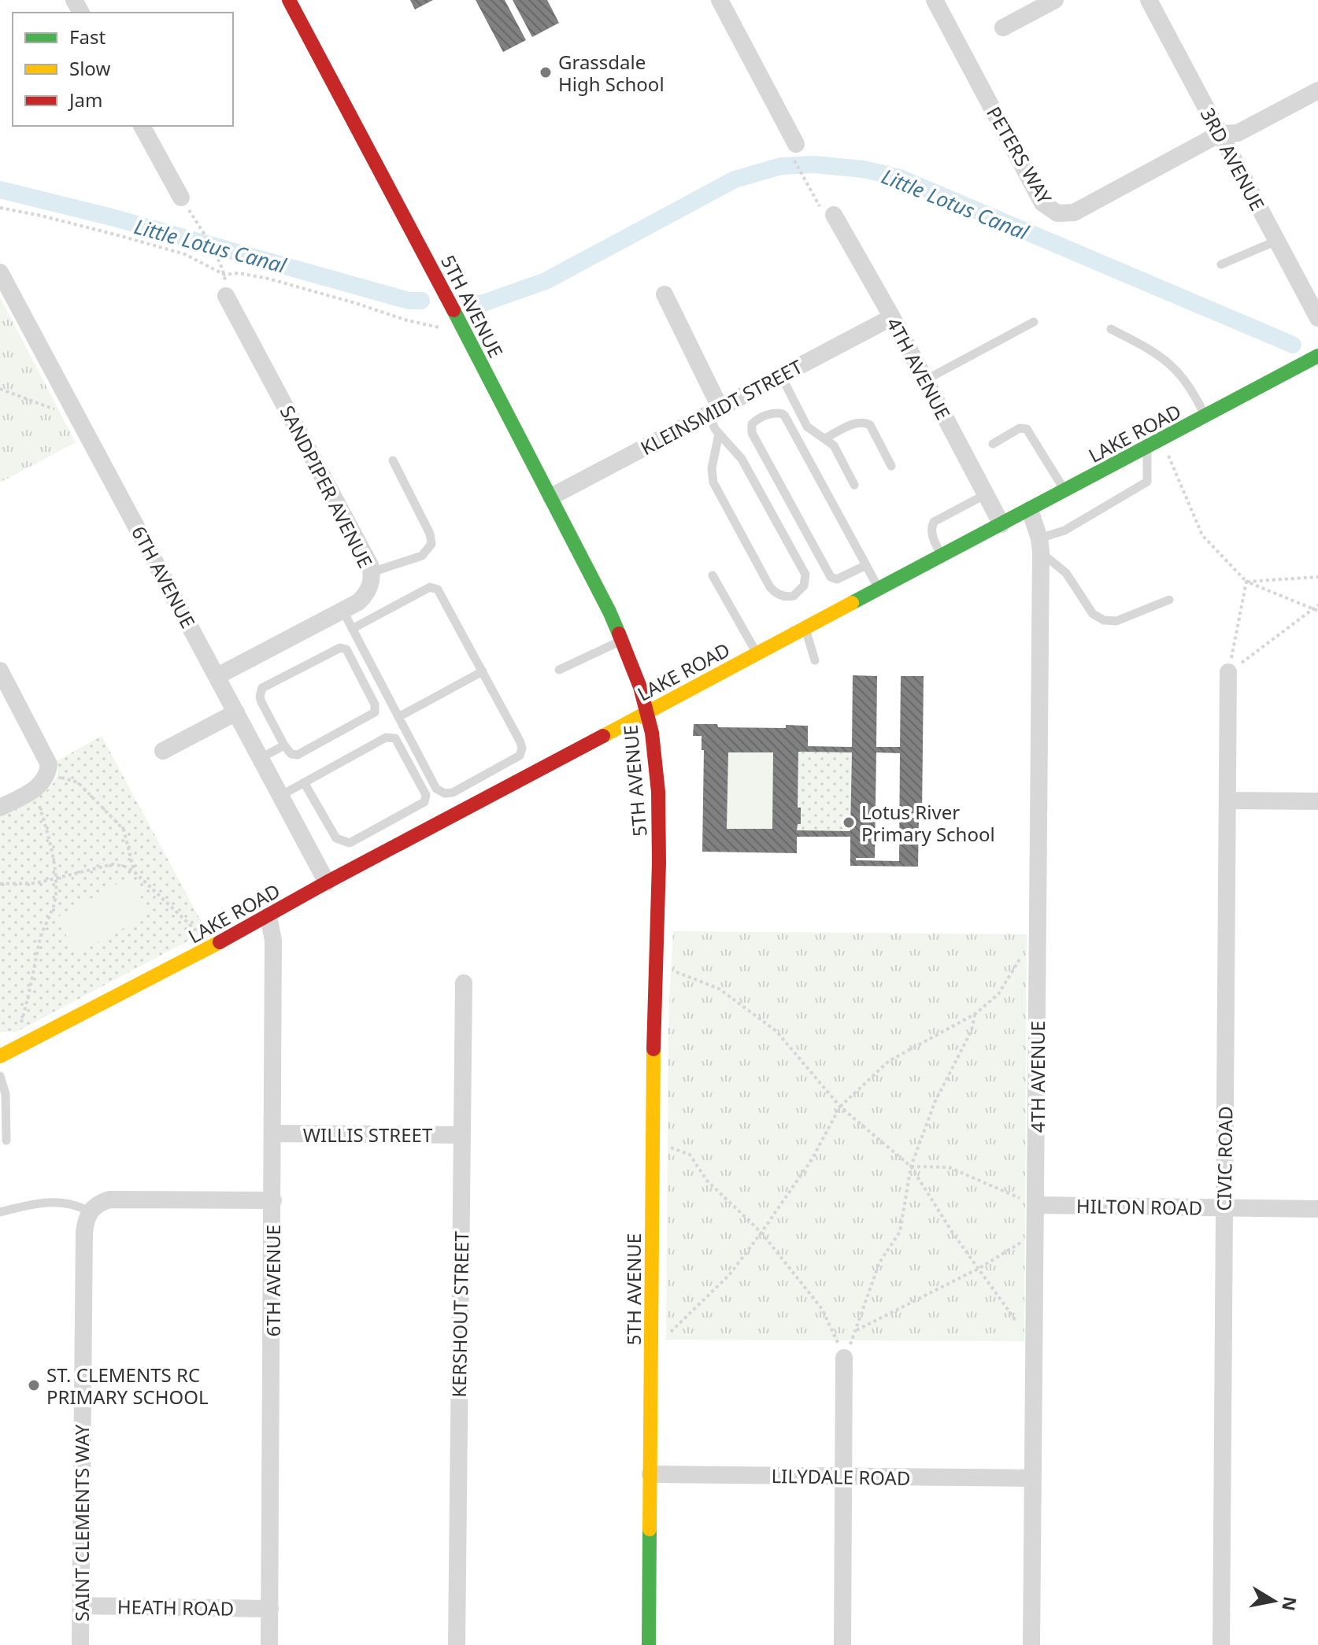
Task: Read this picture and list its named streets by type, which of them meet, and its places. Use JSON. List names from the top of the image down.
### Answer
{
  "streets": {
    "main road": ["5TH AVENUE", "LAKE ROAD"],
    "street": [
      "PETERS WAY",
      "3RD AVENUE",
      "4TH AVENUE",
      "KLEINSMIDT STREET",
      "SANDPIPER AVENUE",
      "6TH AVENUE",
      "WILLIS STREET",
      "CIVIC ROAD",
      "HILTON ROAD",
      "KERSHOUT STREET",
      "LILYDALE ROAD",
      "SAINT CLEMENTS WAY",
      "HEATH ROAD"
    ]
  },
  "crossings": [
    ["PETERS WAY", "3RD AVENUE"],
    ["5TH AVENUE", "KLEINSMIDT STREET"],
    ["5TH AVENUE", "LAKE ROAD"],
    ["5TH AVENUE", "LILYDALE ROAD"],
    ["4TH AVENUE", "KLEINSMIDT STREET"],
    ["4TH AVENUE", "LAKE ROAD"],
    ["4TH AVENUE", "HILTON ROAD"],
    ["4TH AVENUE", "LILYDALE ROAD"],
    ["LAKE ROAD", "6TH AVENUE"],
    ["SANDPIPER AVENUE", "6TH AVENUE"],
    ["6TH AVENUE", "WILLIS STREET"],
    ["6TH AVENUE", "HEATH ROAD"],
    ["WILLIS STREET", "KERSHOUT STREET"],
    ["CIVIC ROAD", "HILTON ROAD"],
    ["SAINT CLEMENTS WAY", "HEATH ROAD"]
  ],
  "water": ["Little Lotus Canal"],
  "places": ["Grassdale High School", "Lotus River Primary School", "ST. CLEMENTS RC PRIMARY SCHOOL"],
  "legend": ["Fast", "Slow", "Jam"],
  "north": "right"
}
